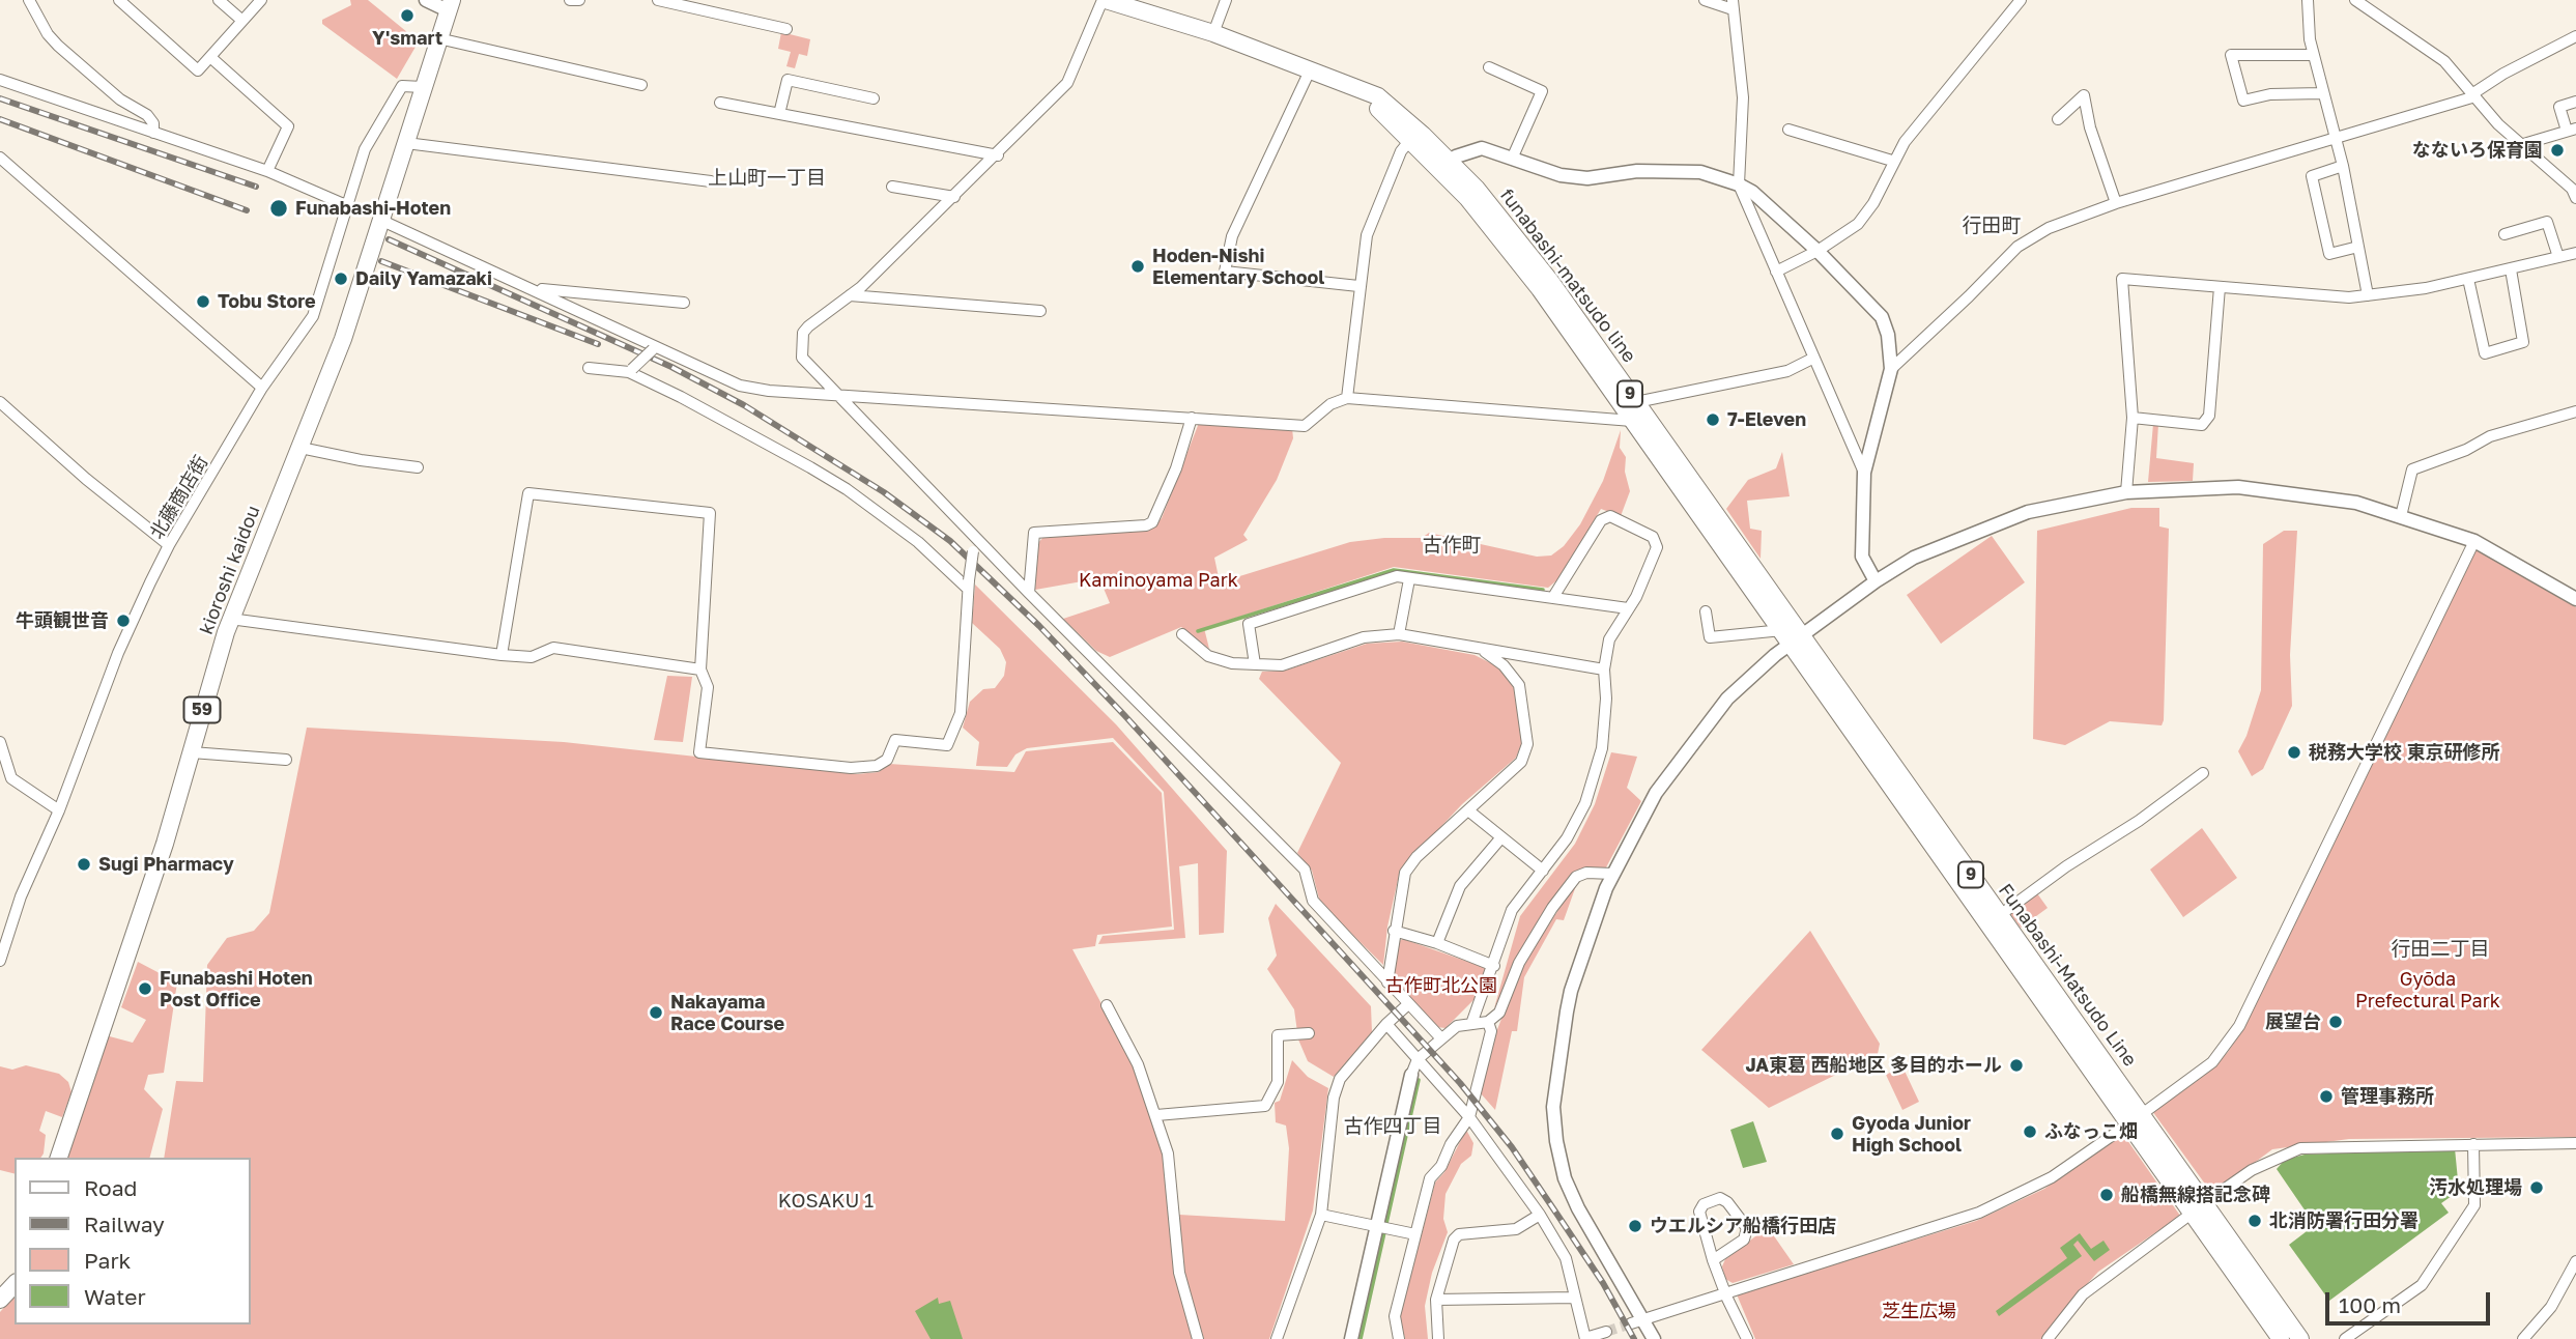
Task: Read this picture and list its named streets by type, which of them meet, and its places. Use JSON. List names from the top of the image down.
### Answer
{
  "streets": {
    "main road": [
      "funabashi-matsudo line",
      "9",
      "kioroshi kaidou",
      "59",
      "Funabashi-Matsudo Line"
    ],
    "street": ["北藤商店街"]
  },
  "crossings": [
    ["funabashi-matsudo line", "Funabashi-Matsudo Line"],
    ["北藤商店街", "kioroshi kaidou"]
  ],
  "districts": [
    "上山町一丁目",
    "行田町",
    "古作町",
    "行田二丁目",
    "古作四丁目",
    "KOSAKU 1"
  ],
  "parks": [
    "Kaminoyama Park",
    "Gyōda Prefectural Park",
    "古作町北公園",
    "芝生広場"
  ],
  "places": [
    "Y'smart",
    "なないろ保育園",
    "Funabashi-Hoten",
    "Hoden-Nishi Elementary School",
    "Daily Yamazaki",
    "Tobu Store",
    "7-Eleven",
    "牛頭観世音",
    "税務大学校 東京研修所",
    "Sugi Pharmacy",
    "Funabashi Hoten Post Office",
    "Nakayama Race Course",
    "展望台",
    "JA東葛 西船地区 多目的ホール",
    "管理事務所",
    "ふなっこ畑",
    "Gyoda Junior High School",
    "汚水処理場",
    "船橋無線搭記念碑",
    "北消防署行田分署",
    "ウエルシア船橋行田店"
  ],
  "legend": [
    "Road",
    "Railway",
    "Park",
    "Water"
  ],
  "scale_bar": "100 m"
}
